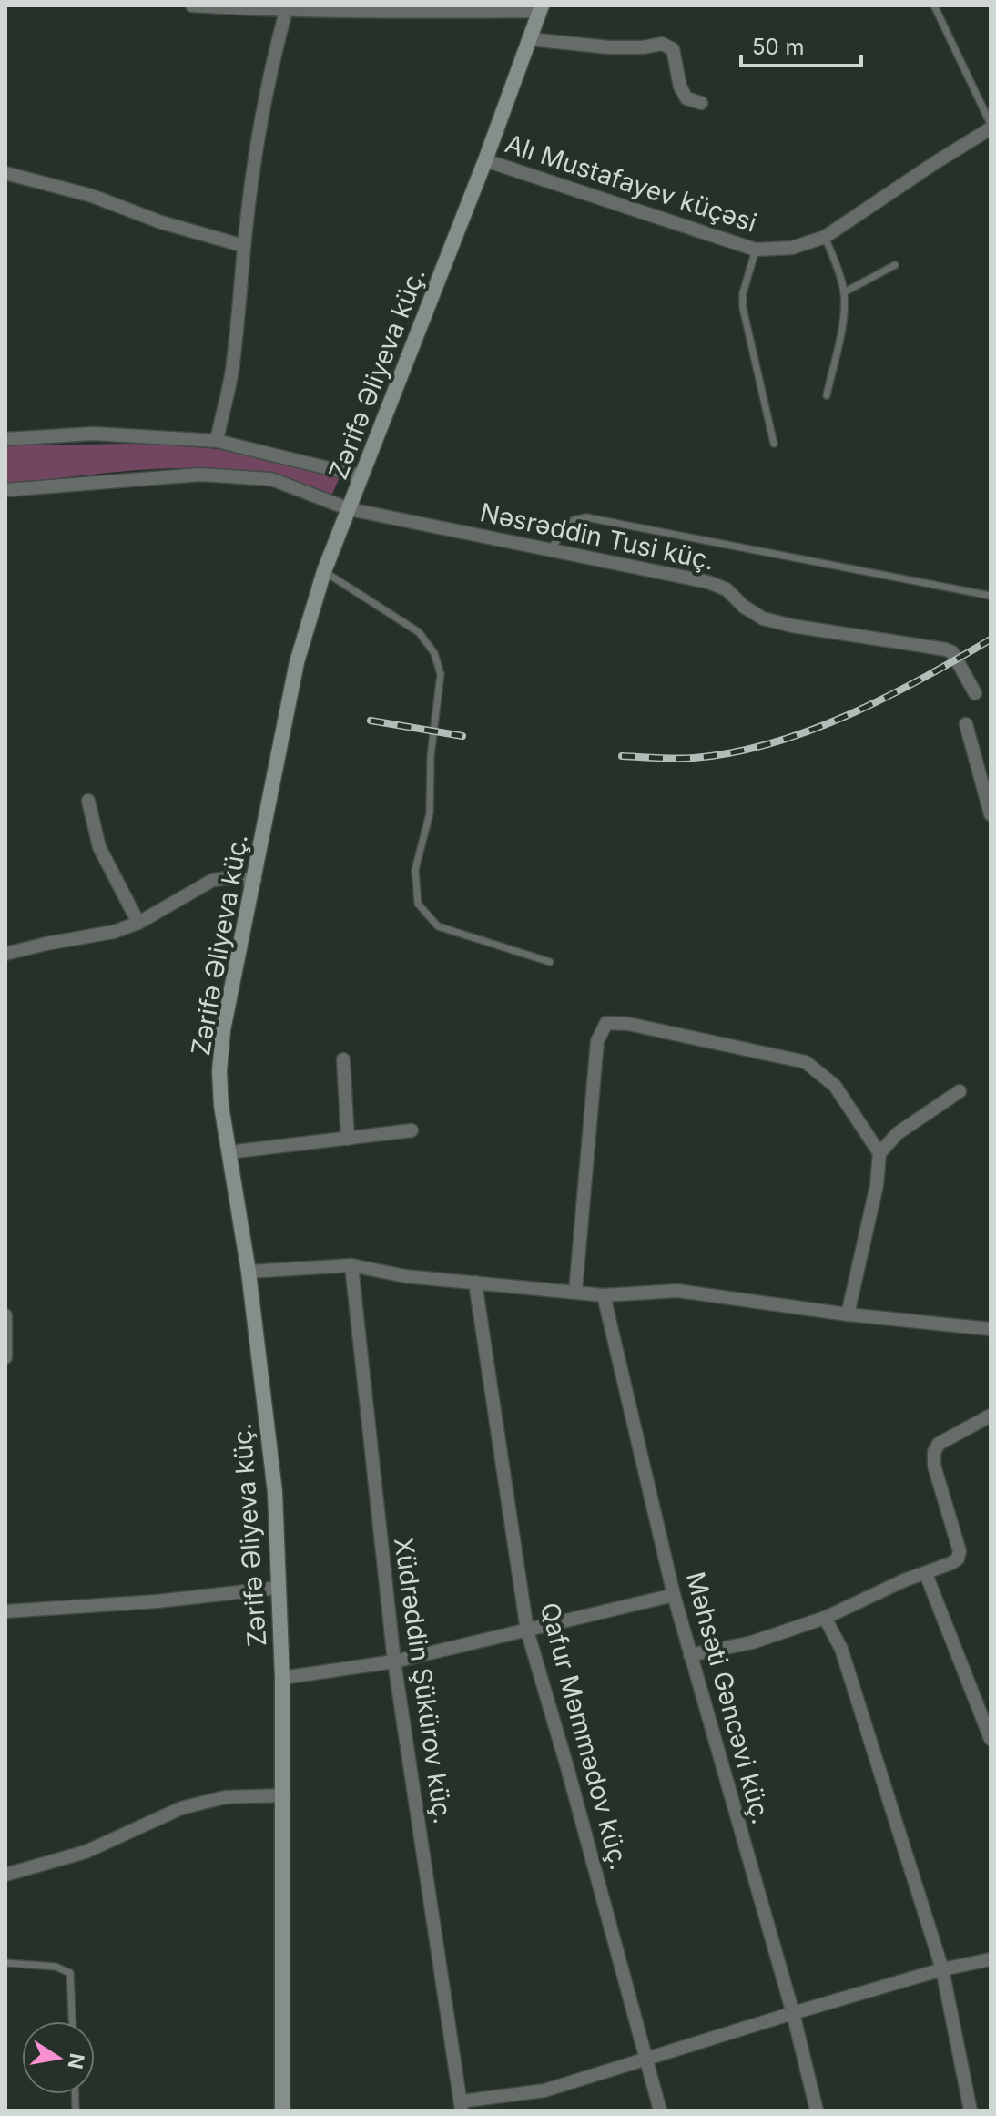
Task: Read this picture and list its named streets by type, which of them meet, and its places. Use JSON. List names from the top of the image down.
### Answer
{
  "streets": {
    "street": [
      "Alı Mustafayev küçəsi",
      "Zərifə Əliyeva küç.",
      "Nəsrəddin Tusi küç.",
      "Xüdrəddin Şükürov küç.",
      "Məhsəti Gəncəvi küç.",
      "Qafur Məmmədov küç."
    ]
  },
  "crossings": [
    ["Alı Mustafayev küçəsi", "Zərifə Əliyeva küç."],
    ["Zərifə Əliyeva küç.", "Nəsrəddin Tusi küç."]
  ],
  "scale_bar": "50 m",
  "north": "right"
}
